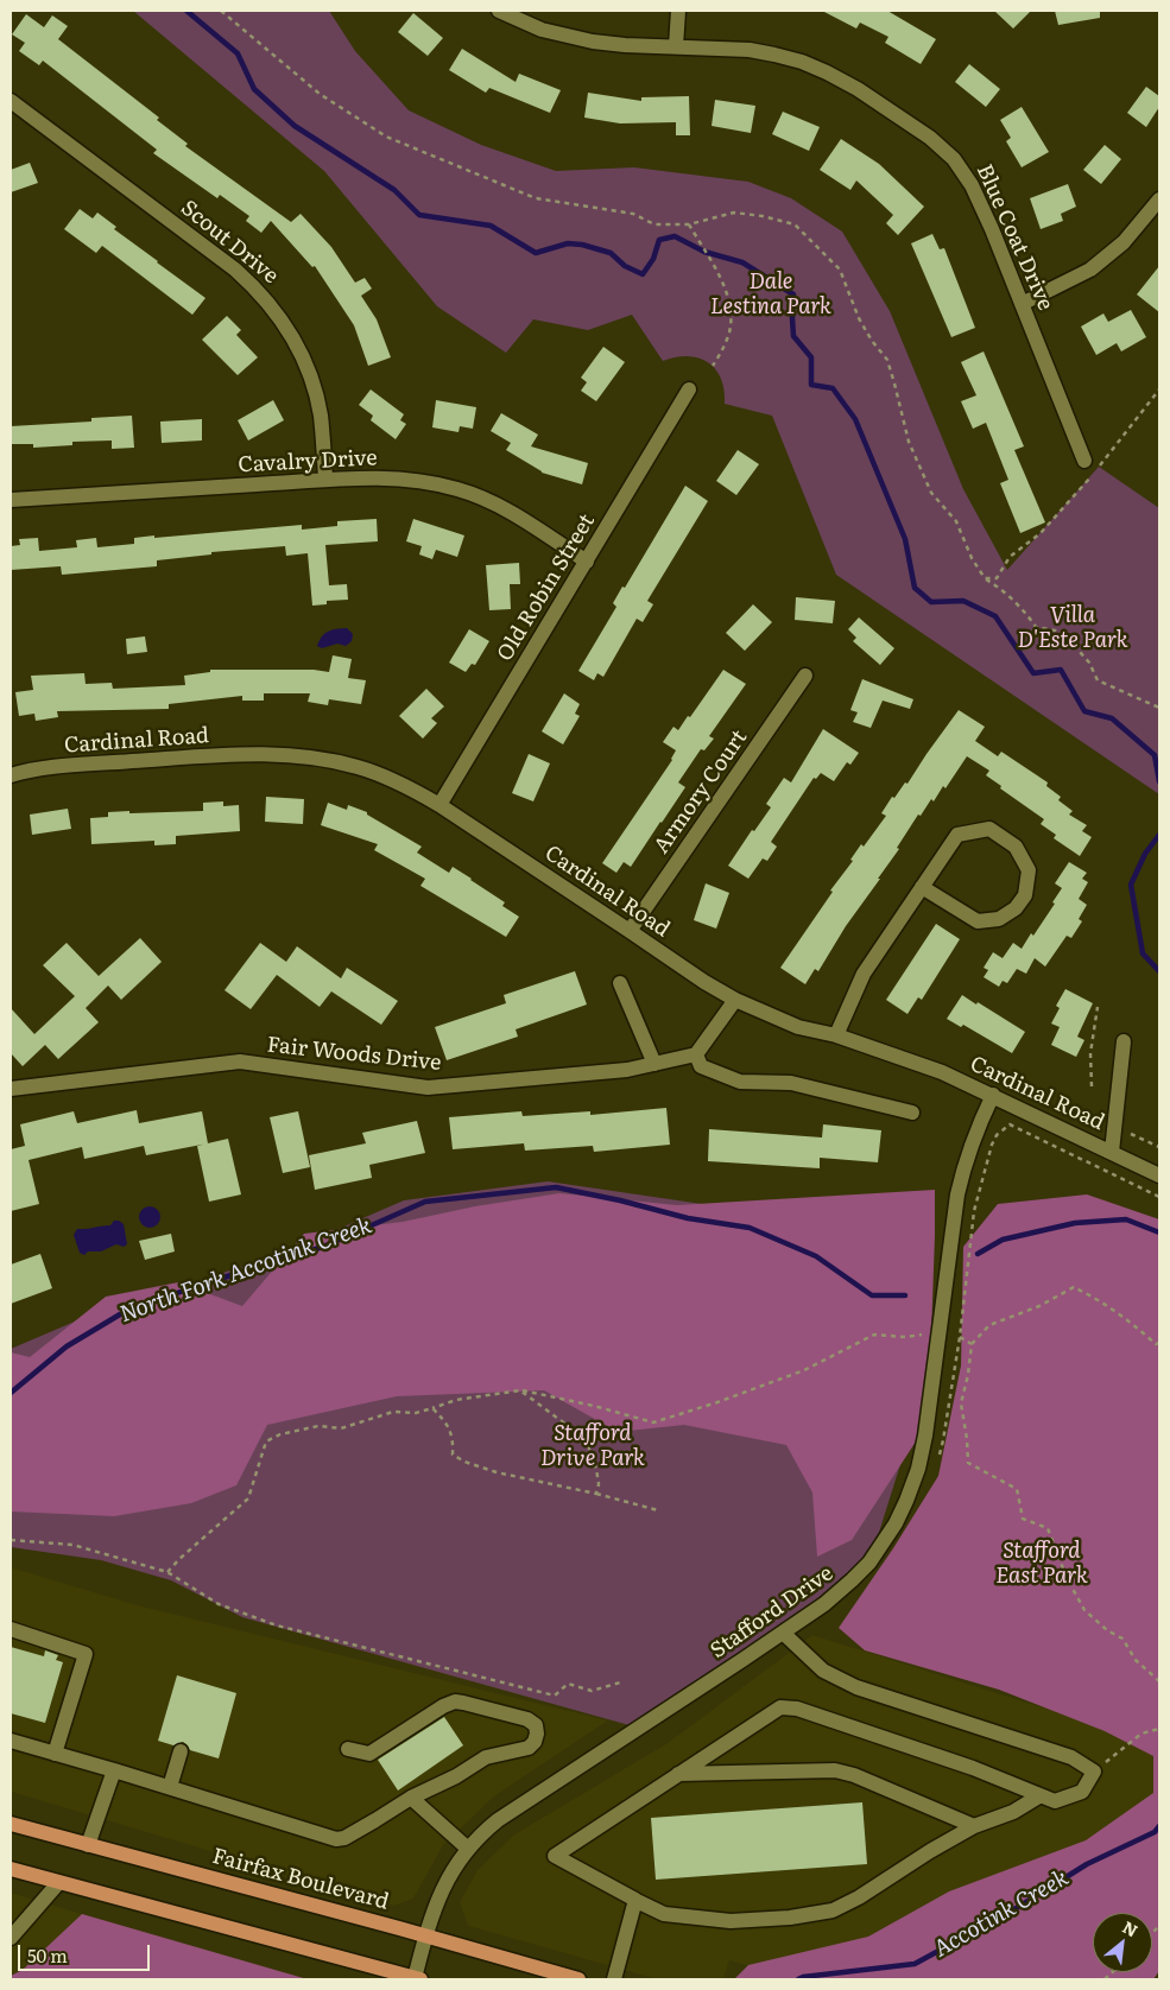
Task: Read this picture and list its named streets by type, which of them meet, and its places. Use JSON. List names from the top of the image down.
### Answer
{
  "streets": {
    "main road": ["Fairfax Boulevard"],
    "street": [
      "Blue Coat Drive",
      "Scout Drive",
      "Cavalry Drive",
      "Old Robin Street",
      "Cardinal Road",
      "Armory Court",
      "Fair Woods Drive",
      "Stafford Drive"
    ]
  },
  "crossings": [
    ["Scout Drive", "Cavalry Drive"],
    ["Cavalry Drive", "Old Robin Street"],
    ["Old Robin Street", "Cardinal Road"],
    ["Cardinal Road", "Armory Court"],
    ["Cardinal Road", "Stafford Drive"],
    ["Stafford Drive", "Fairfax Boulevard"]
  ],
  "water": ["North Fork Accotink Creek", "Accotink Creek"],
  "parks": [
    "Dale Lestina Park",
    "Villa D'Este Park",
    "Stafford Drive Park",
    "Stafford East Park"
  ],
  "scale_bar": "50 m",
  "north": "top right"
}
